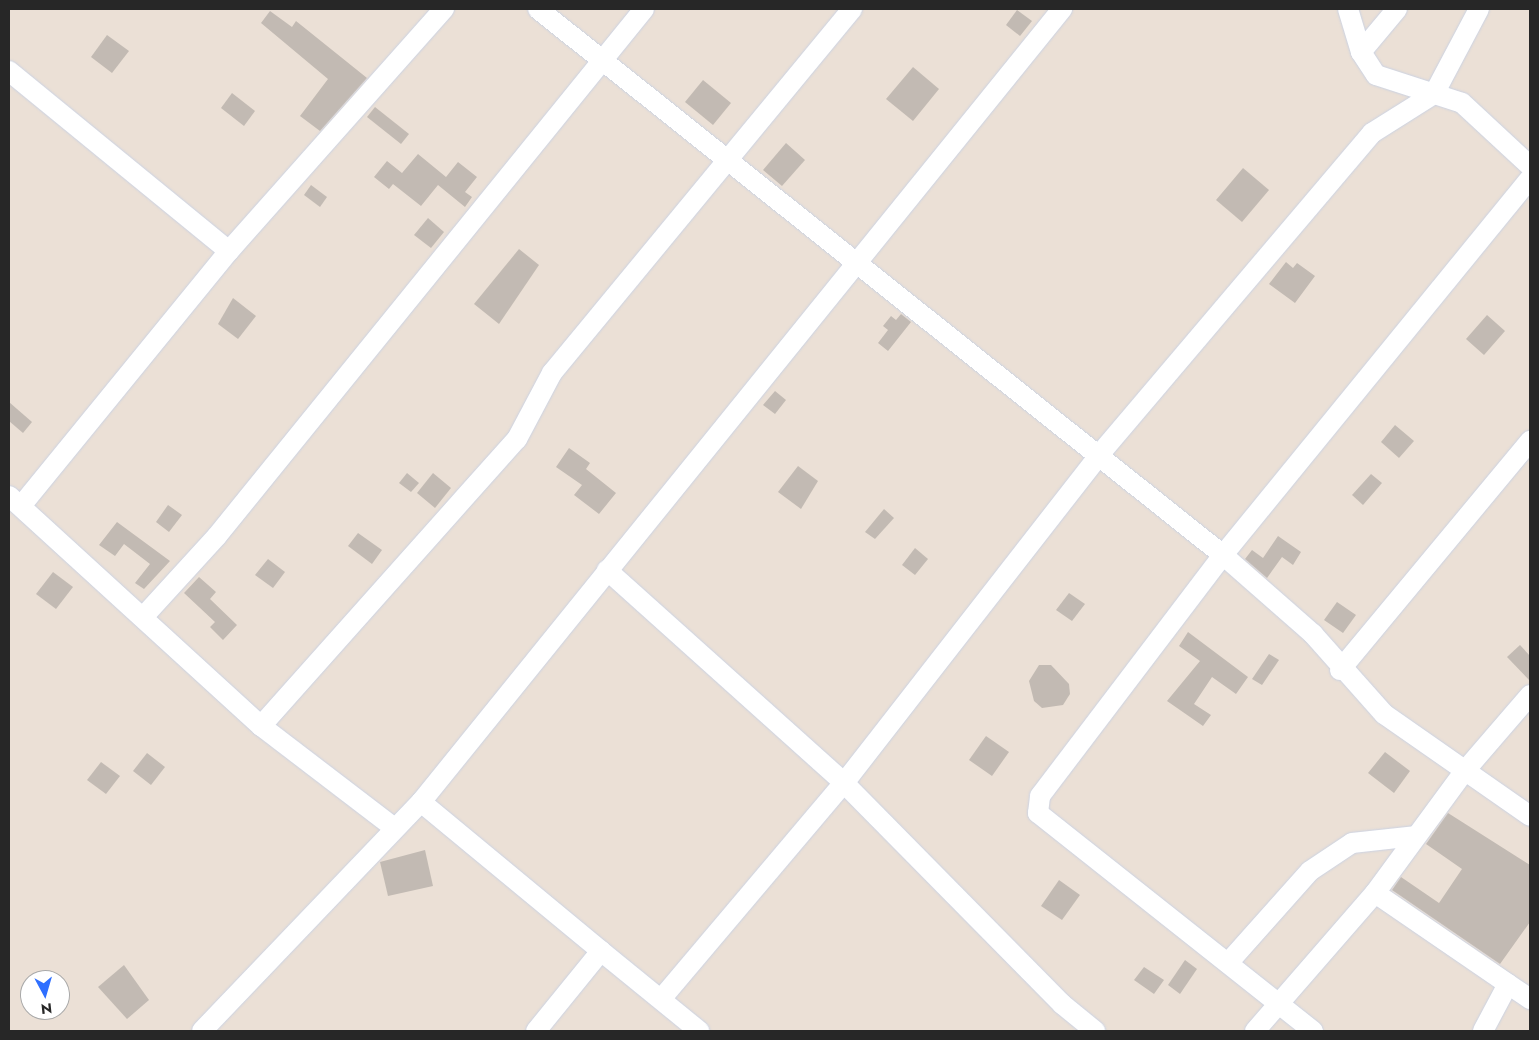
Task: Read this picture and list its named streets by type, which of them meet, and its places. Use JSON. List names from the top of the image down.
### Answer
{
  "north": "bottom"
}
